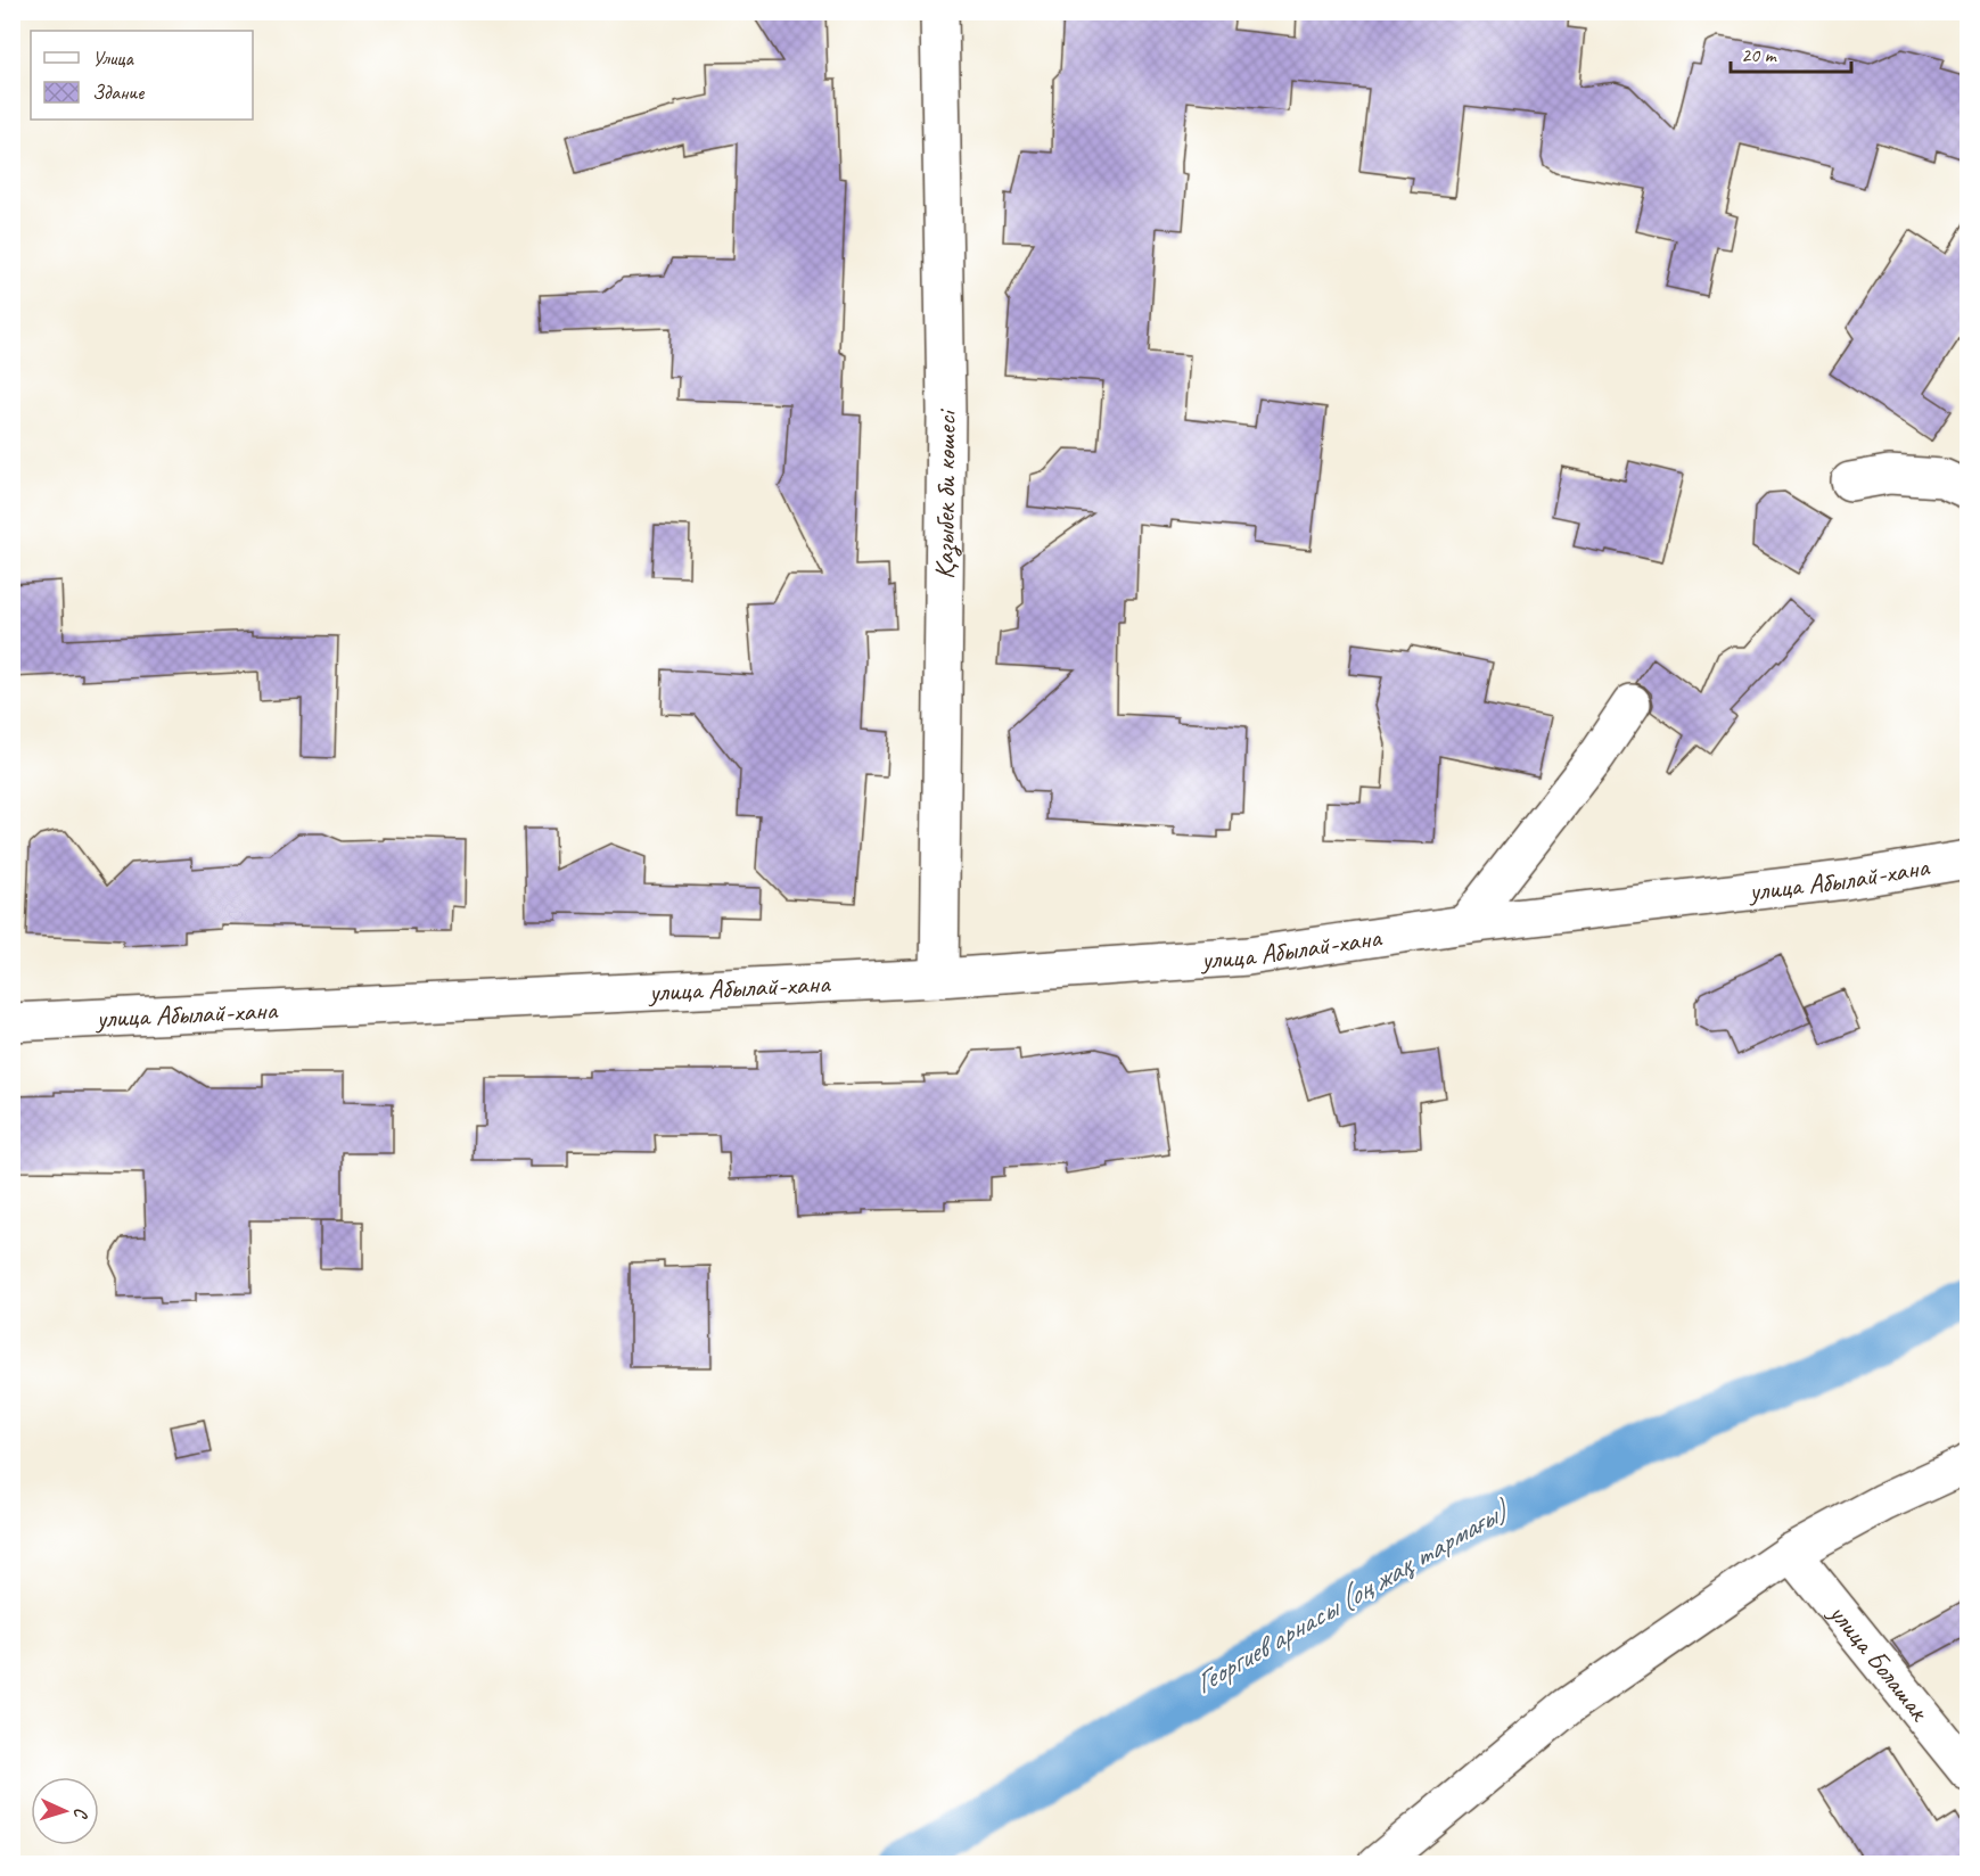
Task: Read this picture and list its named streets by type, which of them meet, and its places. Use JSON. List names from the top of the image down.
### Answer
{
  "streets": {
    "street": ["Қазыбек би көшесі", "улица Абылай-хана", "улица Болашак"]
  },
  "crossings": [
    ["Қазыбек би көшесі", "улица Абылай-хана"]
  ],
  "water": ["Георгиев арнасы (оң жақ тармағы)"],
  "legend": ["Улица", "Здание"],
  "scale_bar": "20 m",
  "north": "right"
}
